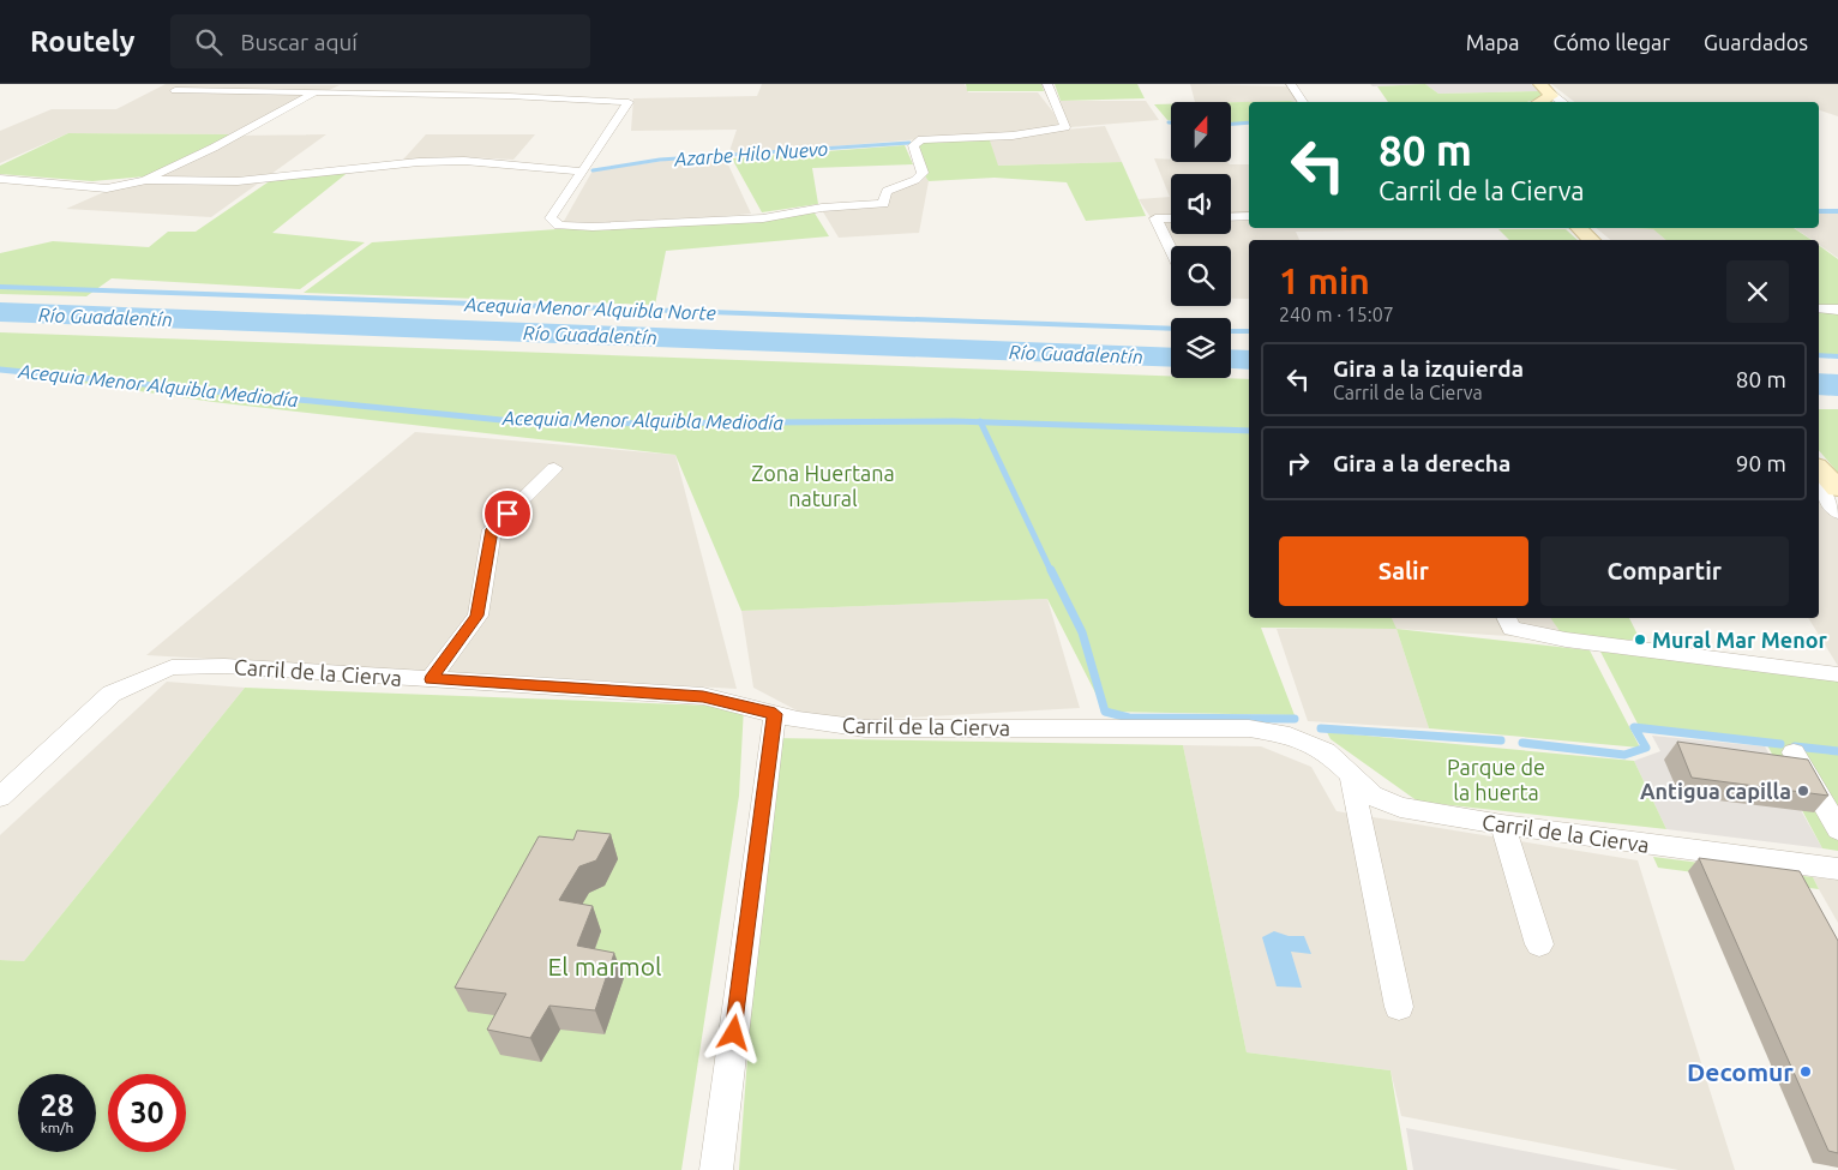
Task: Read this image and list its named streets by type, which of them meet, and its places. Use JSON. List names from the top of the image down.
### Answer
{
  "streets": {
    "street": ["Carril de la Cierva"]
  },
  "water": [
    "Azarbe Hilo Nuevo",
    "Acequia Menor Alquibla Norte",
    "Río Guadalentín",
    "Acequia Menor Alquibla Mediodía"
  ],
  "parks": ["Zona Huertana natural", "Parque de la huerta", "El marmol"],
  "places": ["Mural Mar Menor", "Antigua capilla", "Decomur"],
  "north": "top",
  "page": {
    "header": "Routely",
    "search": "Buscar aquí",
    "nav": ["Mapa", "Cómo llegar", "Guardados"],
    "turn": ["80 m", "Carril de la Cierva"],
    "heading": ["1 min", "240 m · 15:07"],
    "list": [
      {
        "name": "Gira a la izquierda",
        "note": "Carril de la Cierva",
        "value": "80 m"
      },
      {
        "name": "Gira a la derecha",
        "value": "90 m"
      }
    ],
    "buttons": ["Salir", "Compartir"],
    "speed": "28 km/h",
    "limit": "30"
  }
}
